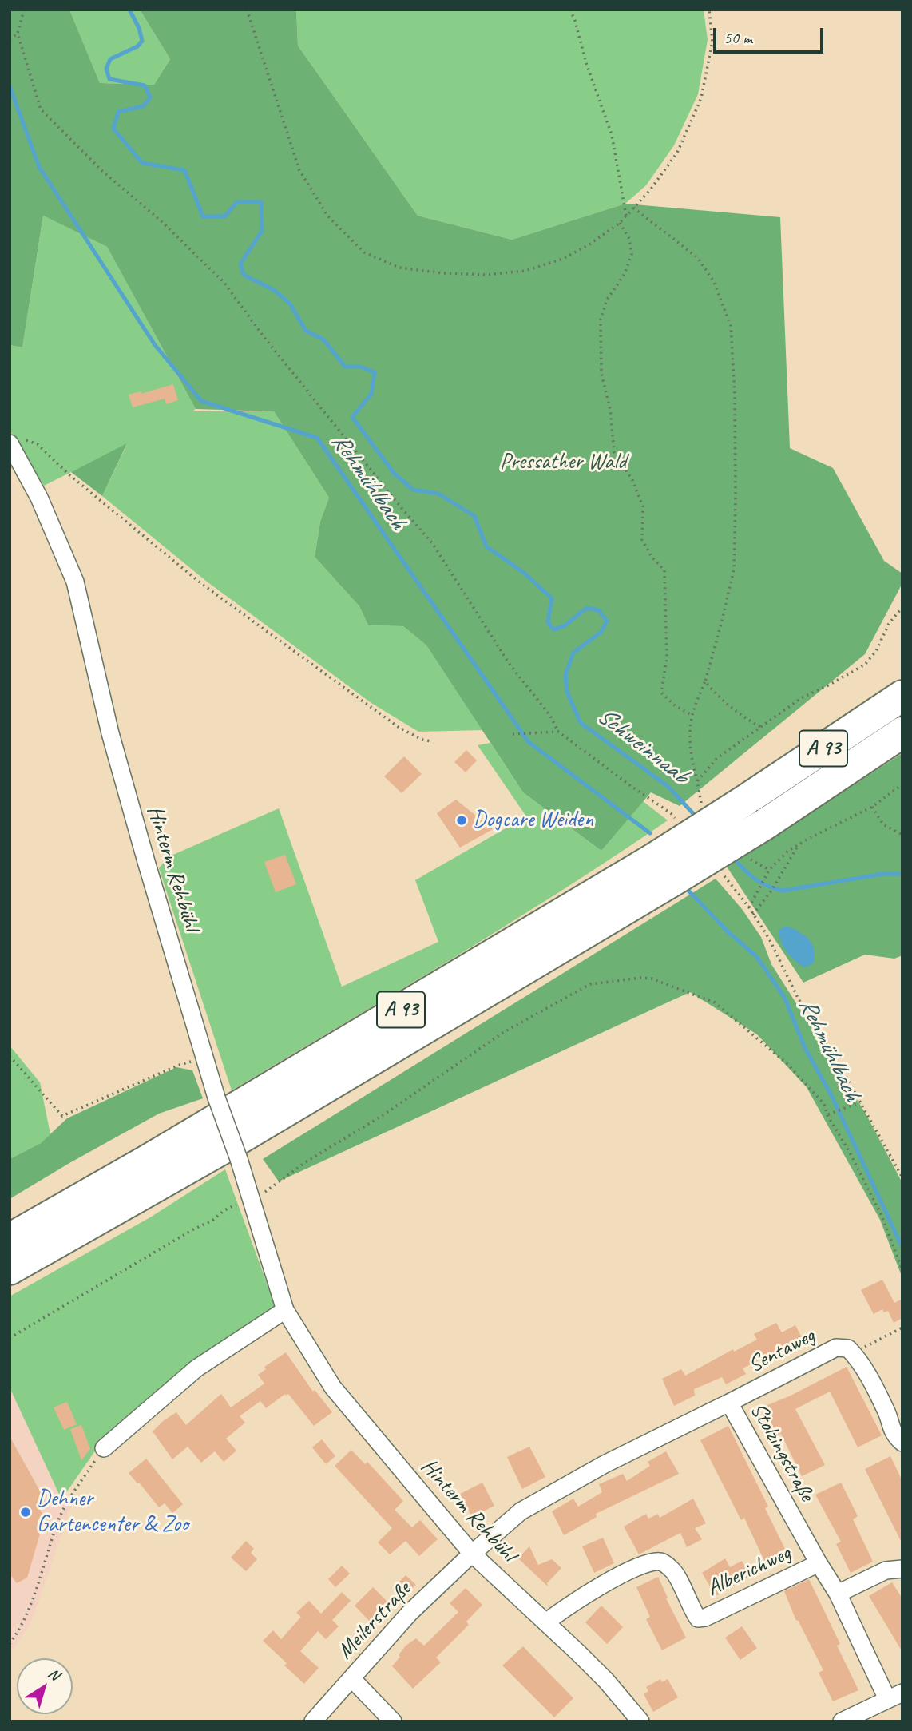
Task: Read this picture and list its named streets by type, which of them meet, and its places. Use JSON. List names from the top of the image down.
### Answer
{
  "streets": {
    "highway": ["A 93"],
    "street": [
      "Hinterm Rehbühl",
      "Sentaweg",
      "Stolzingstraße",
      "Alberichweg",
      "Meilerstraße"
    ]
  },
  "crossings": [
    ["Hinterm Rehbühl", "Stolzingstraße"],
    ["Hinterm Rehbühl", "Alberichweg"],
    ["Hinterm Rehbühl", "Meilerstraße"],
    ["Sentaweg", "Stolzingstraße"],
    ["Stolzingstraße", "Alberichweg"],
    ["Stolzingstraße", "Meilerstraße"]
  ],
  "water": ["Rehmühlbach", "Schweinnaab"],
  "parks": ["Pressather Wald"],
  "places": ["Dogcare Weiden", "Dehner Gartencenter & Zoo"],
  "scale_bar": "50 m",
  "north": "top right"
}
